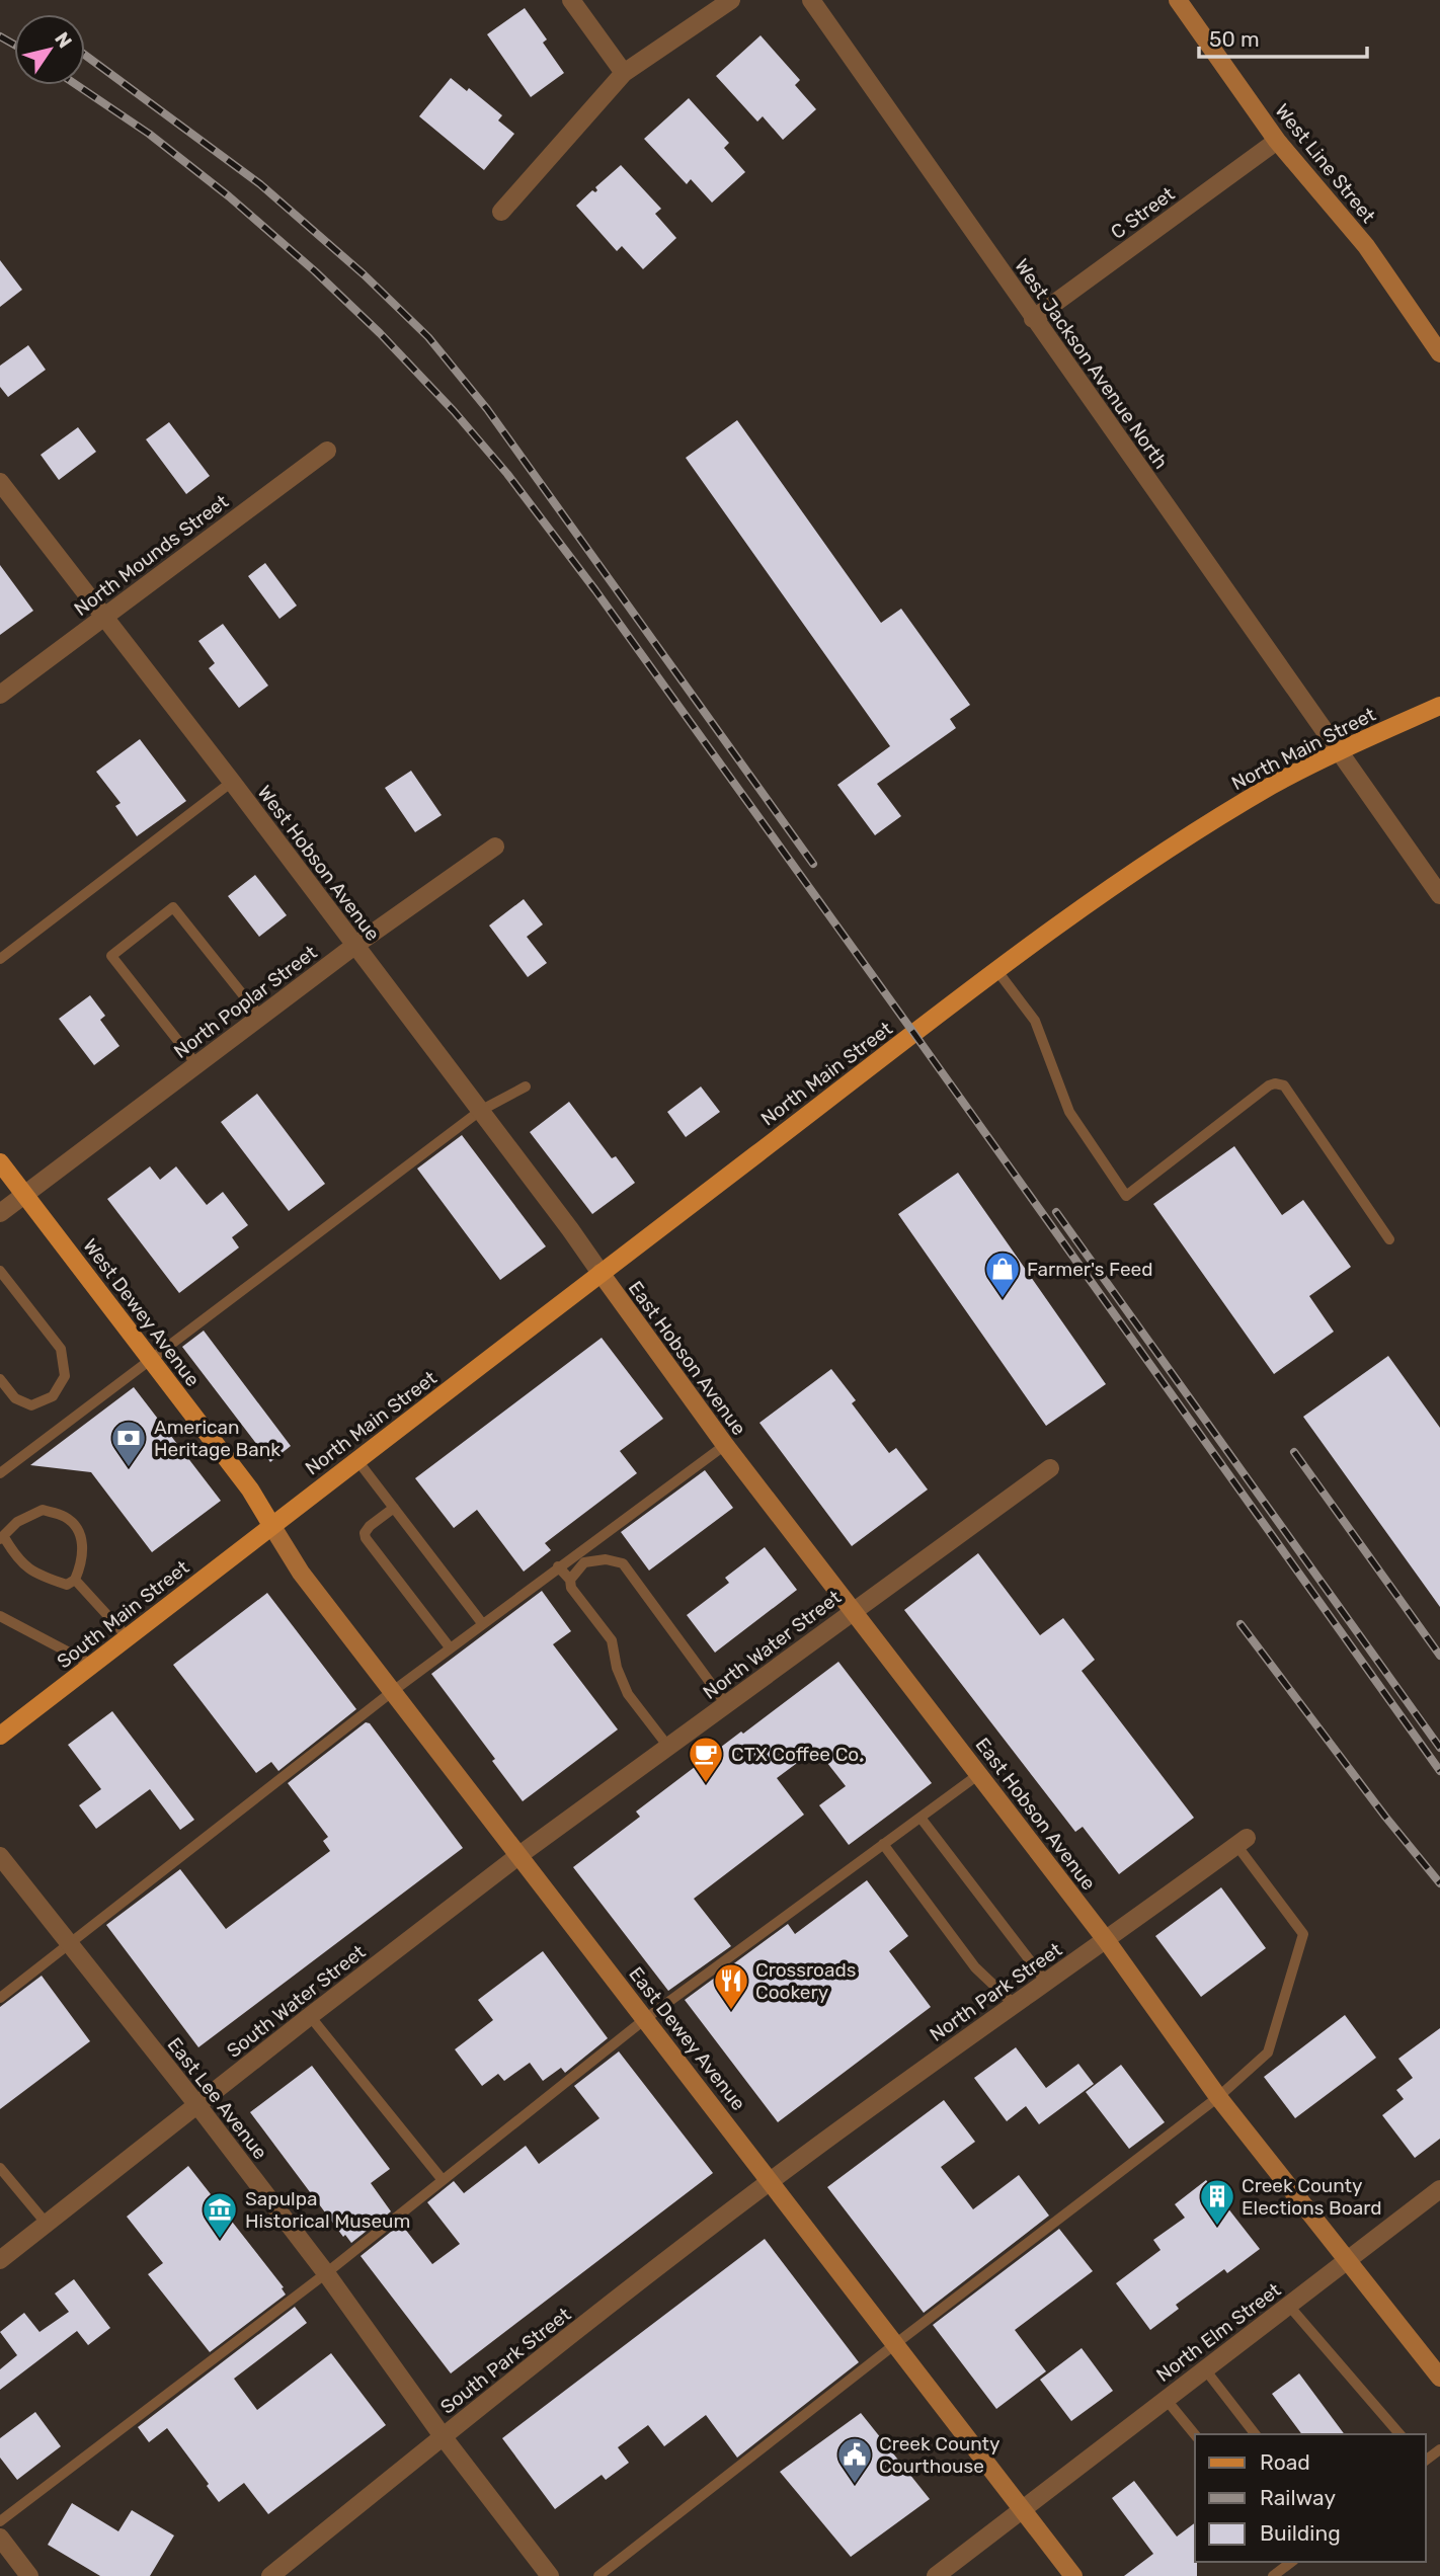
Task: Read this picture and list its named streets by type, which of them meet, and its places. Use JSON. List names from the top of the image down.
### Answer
{
  "streets": {
    "main road": ["North Main Street", "West Dewey Avenue", "South Main Street"],
    "street": [
      "West Line Street",
      "C Street",
      "West Jackson Avenue North",
      "North Mounds Street",
      "West Hobson Avenue",
      "North Poplar Street",
      "East Hobson Avenue",
      "North Water Street",
      "North Park Street",
      "South Water Street",
      "East Dewey Avenue",
      "East Lee Avenue",
      "North Elm Street",
      "South Park Street"
    ]
  },
  "crossings": [
    ["West Line Street", "C Street"],
    ["C Street", "West Jackson Avenue North"],
    ["West Jackson Avenue North", "North Main Street"],
    ["North Mounds Street", "West Hobson Avenue"],
    ["North Main Street", "West Hobson Avenue"],
    ["North Main Street", "West Dewey Avenue"],
    ["North Main Street", "East Hobson Avenue"],
    ["North Main Street", "South Main Street"],
    ["North Main Street", "East Dewey Avenue"],
    ["West Hobson Avenue", "North Poplar Street"],
    ["West Hobson Avenue", "East Hobson Avenue"],
    ["North Poplar Street", "West Dewey Avenue"],
    ["West Dewey Avenue", "South Main Street"],
    ["West Dewey Avenue", "East Dewey Avenue"],
    ["East Hobson Avenue", "North Water Street"],
    ["East Hobson Avenue", "North Park Street"],
    ["East Hobson Avenue", "North Elm Street"],
    ["South Main Street", "East Dewey Avenue"],
    ["North Water Street", "South Water Street"],
    ["North Water Street", "East Dewey Avenue"],
    ["North Park Street", "East Dewey Avenue"],
    ["North Park Street", "South Park Street"],
    ["South Water Street", "East Dewey Avenue"],
    ["South Water Street", "East Lee Avenue"],
    ["East Dewey Avenue", "North Elm Street"],
    ["East Dewey Avenue", "South Park Street"],
    ["East Lee Avenue", "South Park Street"]
  ],
  "places": {
    "shop": ["Farmer's Feed"],
    "bank": ["American Heritage Bank"],
    "cafe": ["CTX Coffee Co."],
    "restaurant": ["Crossroads Cookery"],
    "building": ["Creek County Elections Board"],
    "museum": ["Sapulpa Historical Museum"],
    "public building": ["Creek County Courthouse"]
  },
  "legend": ["Road", "Railway", "Building"],
  "scale_bar": "50 m",
  "north": "top right"
}
